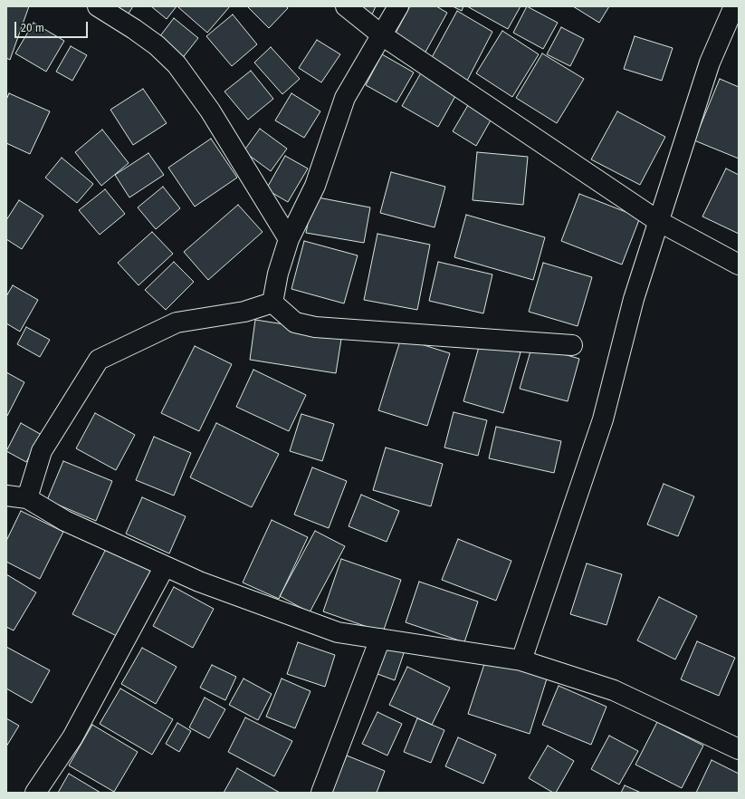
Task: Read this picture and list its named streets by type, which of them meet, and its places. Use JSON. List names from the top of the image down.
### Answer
{
  "scale_bar": "20 m"
}
